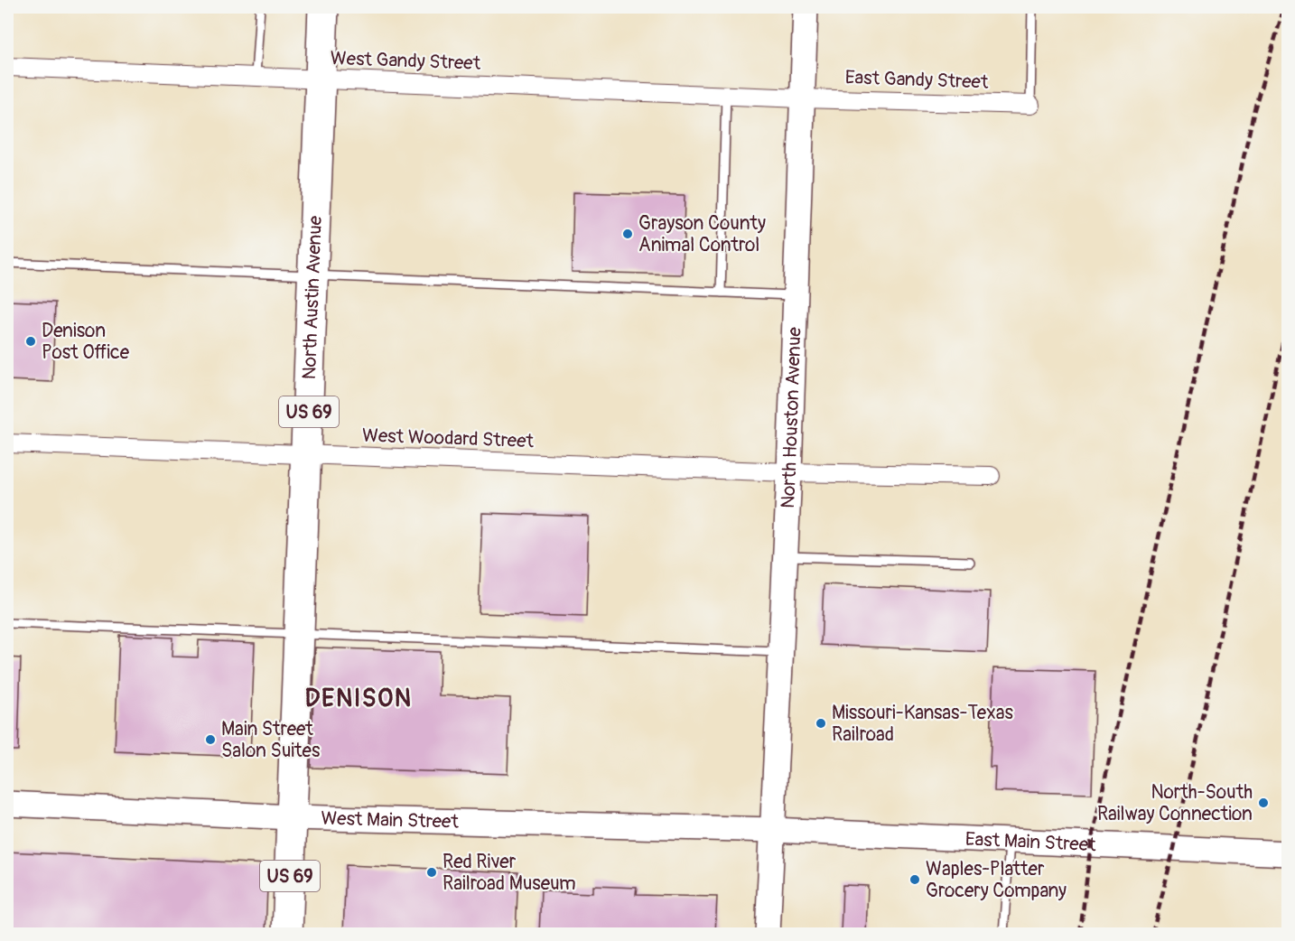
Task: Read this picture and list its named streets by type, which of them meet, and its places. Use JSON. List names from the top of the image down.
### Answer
{
  "streets": {
    "highway": ["North Austin Avenue", "US 69"],
    "main road": ["North Houston Avenue", "West Main Street", "East Main Street"],
    "street": ["West Gandy Street", "East Gandy Street", "West Woodard Street"]
  },
  "crossings": [
    ["West Gandy Street", "East Gandy Street"],
    ["West Gandy Street", "North Austin Avenue"],
    ["West Gandy Street", "North Houston Avenue"],
    ["East Gandy Street", "North Houston Avenue"],
    ["North Austin Avenue", "US 69"],
    ["North Austin Avenue", "West Woodard Street"],
    ["North Austin Avenue", "West Main Street"],
    ["US 69", "West Main Street"],
    ["North Houston Avenue", "West Woodard Street"],
    ["North Houston Avenue", "West Main Street"],
    ["North Houston Avenue", "East Main Street"],
    ["West Main Street", "East Main Street"]
  ],
  "districts": ["DENISON"],
  "places": [
    "Grayson County Animal Control",
    "Denison Post Office",
    "Missouri-Kansas-Texas Railroad",
    "Main Street Salon Suites",
    "North-South Railway Connection",
    "Red River Railroad Museum",
    "Waples-Platter Grocery Company"
  ]
}
